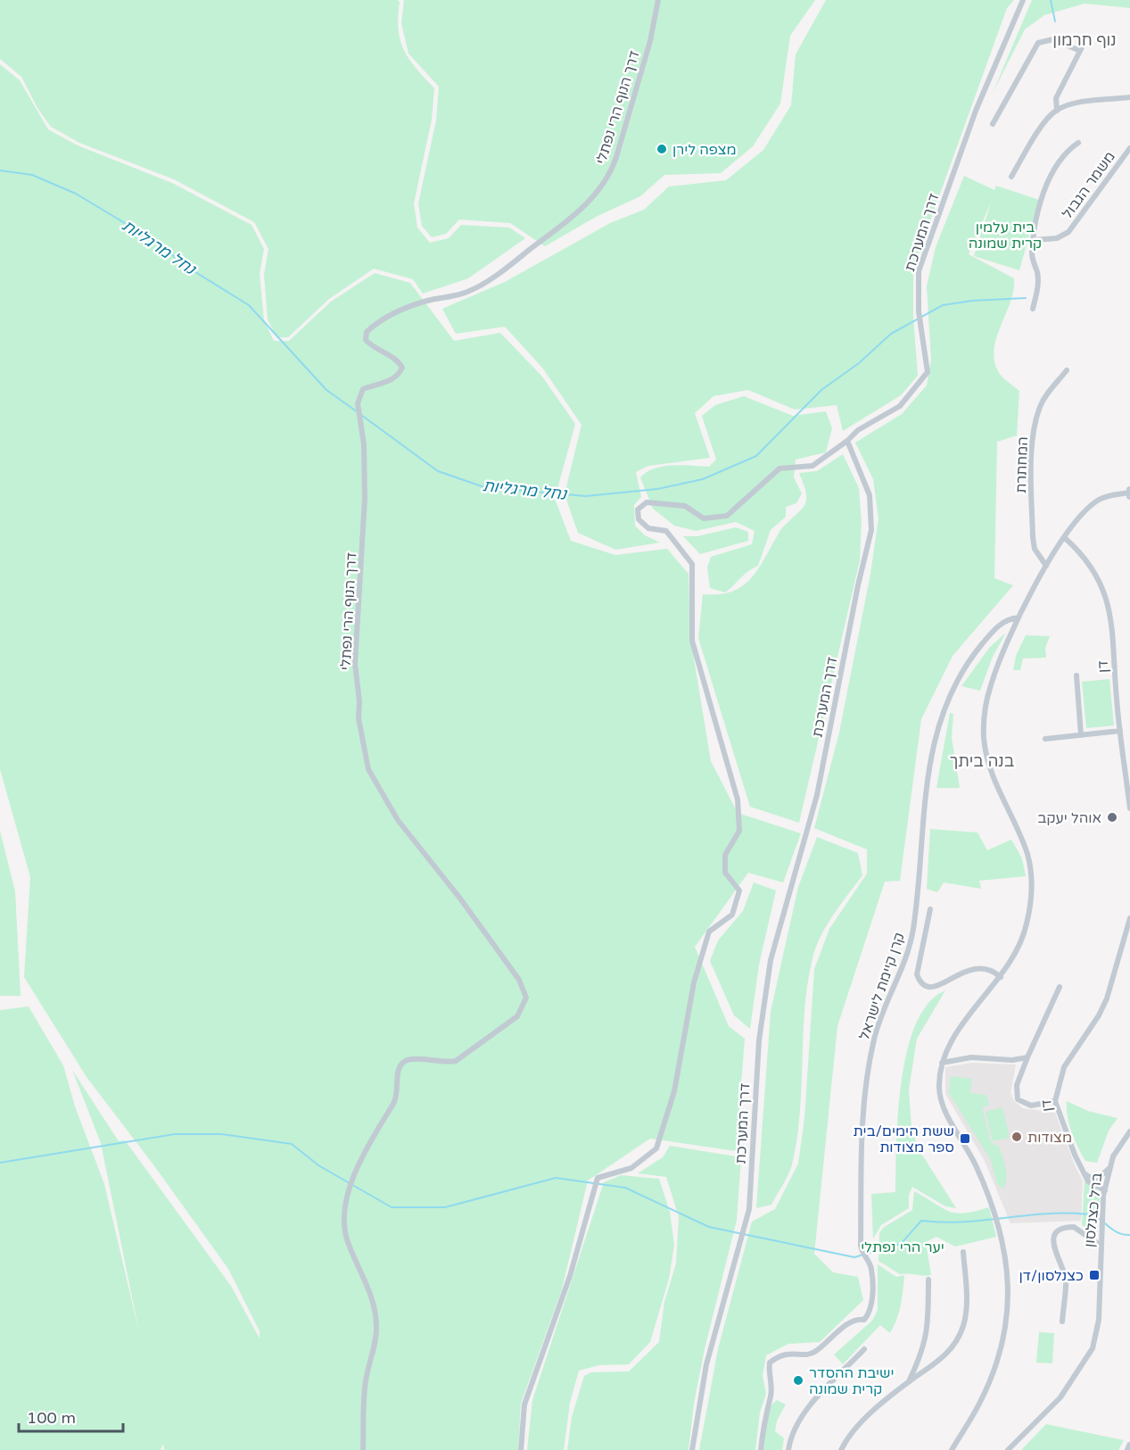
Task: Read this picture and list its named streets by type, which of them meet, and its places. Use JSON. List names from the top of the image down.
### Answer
{
  "streets": {
    "street": [
      "דרך הנוף הרי נפתלי",
      "משמר הגבול",
      "דרך המערכת",
      "המחתרת",
      "דן",
      "קרן קיימת לישראל",
      "ברל כצנלסון"
    ]
  },
  "crossings": [
    ["דן", "ברל כצנלסון"]
  ],
  "districts": ["נוף חרמון", "בנה ביתך"],
  "water": ["נחל מרגליות"],
  "parks": ["בית עלמין קרית שמונה", "יער הרי נפתלי"],
  "places": {
    "other": [
      "מצפה לירן",
      "אוהל יעקב",
      "מצודות",
      "ישיבת ההסדר קרית שמונה"
    ],
    "transit": ["ששת הימים/בית ספר מצודות", "כצנלסון/דן"]
  },
  "scale_bar": "100 m"
}
